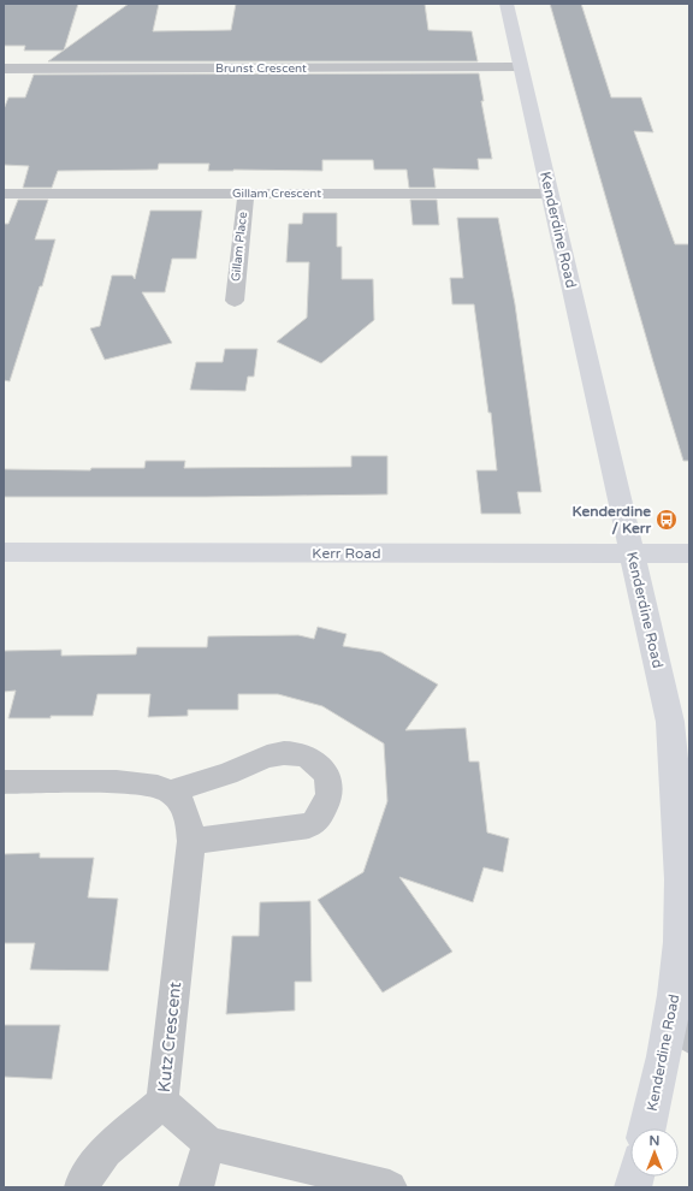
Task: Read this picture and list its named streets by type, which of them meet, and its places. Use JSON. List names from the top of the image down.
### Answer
{
  "streets": {
    "street": [
      "Brunst Crescent",
      "Gillam Crescent",
      "Kenderdine Road",
      "Gillam Place",
      "Kerr Road",
      "Kutz Crescent"
    ]
  },
  "crossings": [
    ["Brunst Crescent", "Kenderdine Road"],
    ["Gillam Crescent", "Kenderdine Road"],
    ["Gillam Crescent", "Gillam Place"],
    ["Kenderdine Road", "Kerr Road"]
  ],
  "places": {
    "bus stop": ["Kenderdine / Kerr"]
  },
  "north": "top"
}
